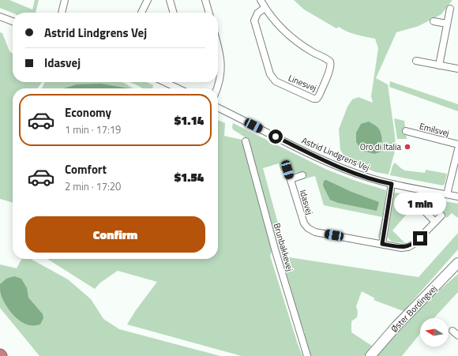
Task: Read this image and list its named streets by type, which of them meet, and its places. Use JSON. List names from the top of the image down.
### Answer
{
  "streets": {
    "street": [
      "Linesvej",
      "Emilsvej",
      "Astrid Lindgrens Vej",
      "Idasvej",
      "Brunbakkevej",
      "Øster Bordingvej"
    ]
  },
  "places": ["Oro di Italia"],
  "north": "left",
  "page": {
    "banner": ["Astrid Lindgrens Vej", "Idasvej"],
    "list": [
      {
        "name": "Economy",
        "note": "1 min · 17:19",
        "value": "$1.14"
      },
      {
        "name": "Comfort",
        "note": "2 min · 17:20",
        "value": "$1.54"
      }
    ],
    "bubble": "1 min",
    "buttons": "Confirm"
  }
}
